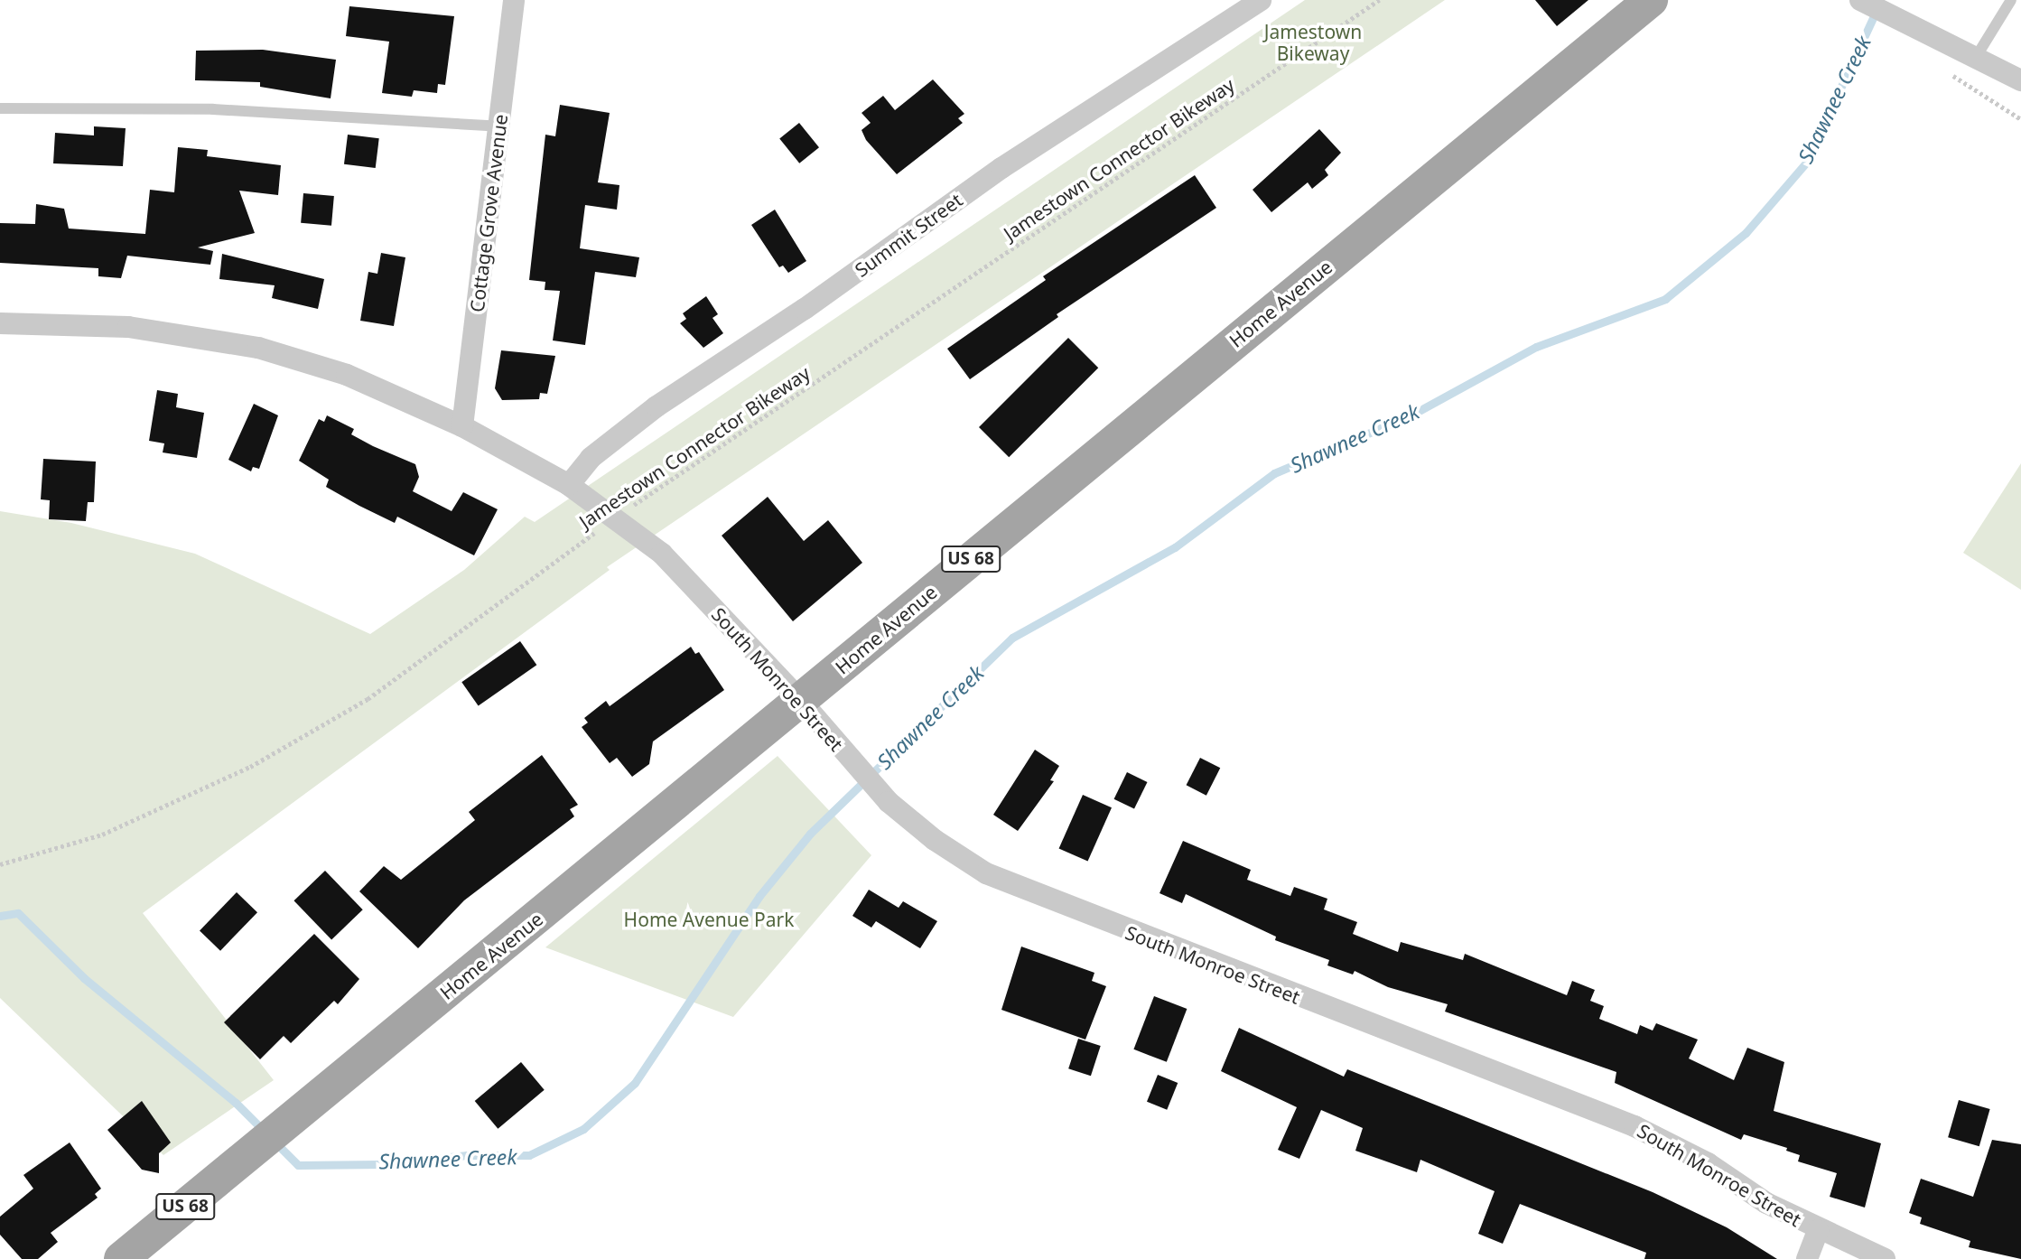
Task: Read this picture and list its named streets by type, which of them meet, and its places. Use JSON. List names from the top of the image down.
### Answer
{
  "streets": {
    "main road": ["Home Avenue", "US 68"],
    "street": ["Cottage Grove Avenue", "Summit Street", "South Monroe Street"],
    "path": ["Jamestown Connector Bikeway"]
  },
  "crossings": [
    ["Jamestown Connector Bikeway", "South Monroe Street"],
    ["Cottage Grove Avenue", "South Monroe Street"],
    ["Summit Street", "South Monroe Street"],
    ["Home Avenue", "South Monroe Street"]
  ],
  "water": ["Shawnee Creek"],
  "parks": ["Jamestown Bikeway", "Home Avenue Park"]
}
